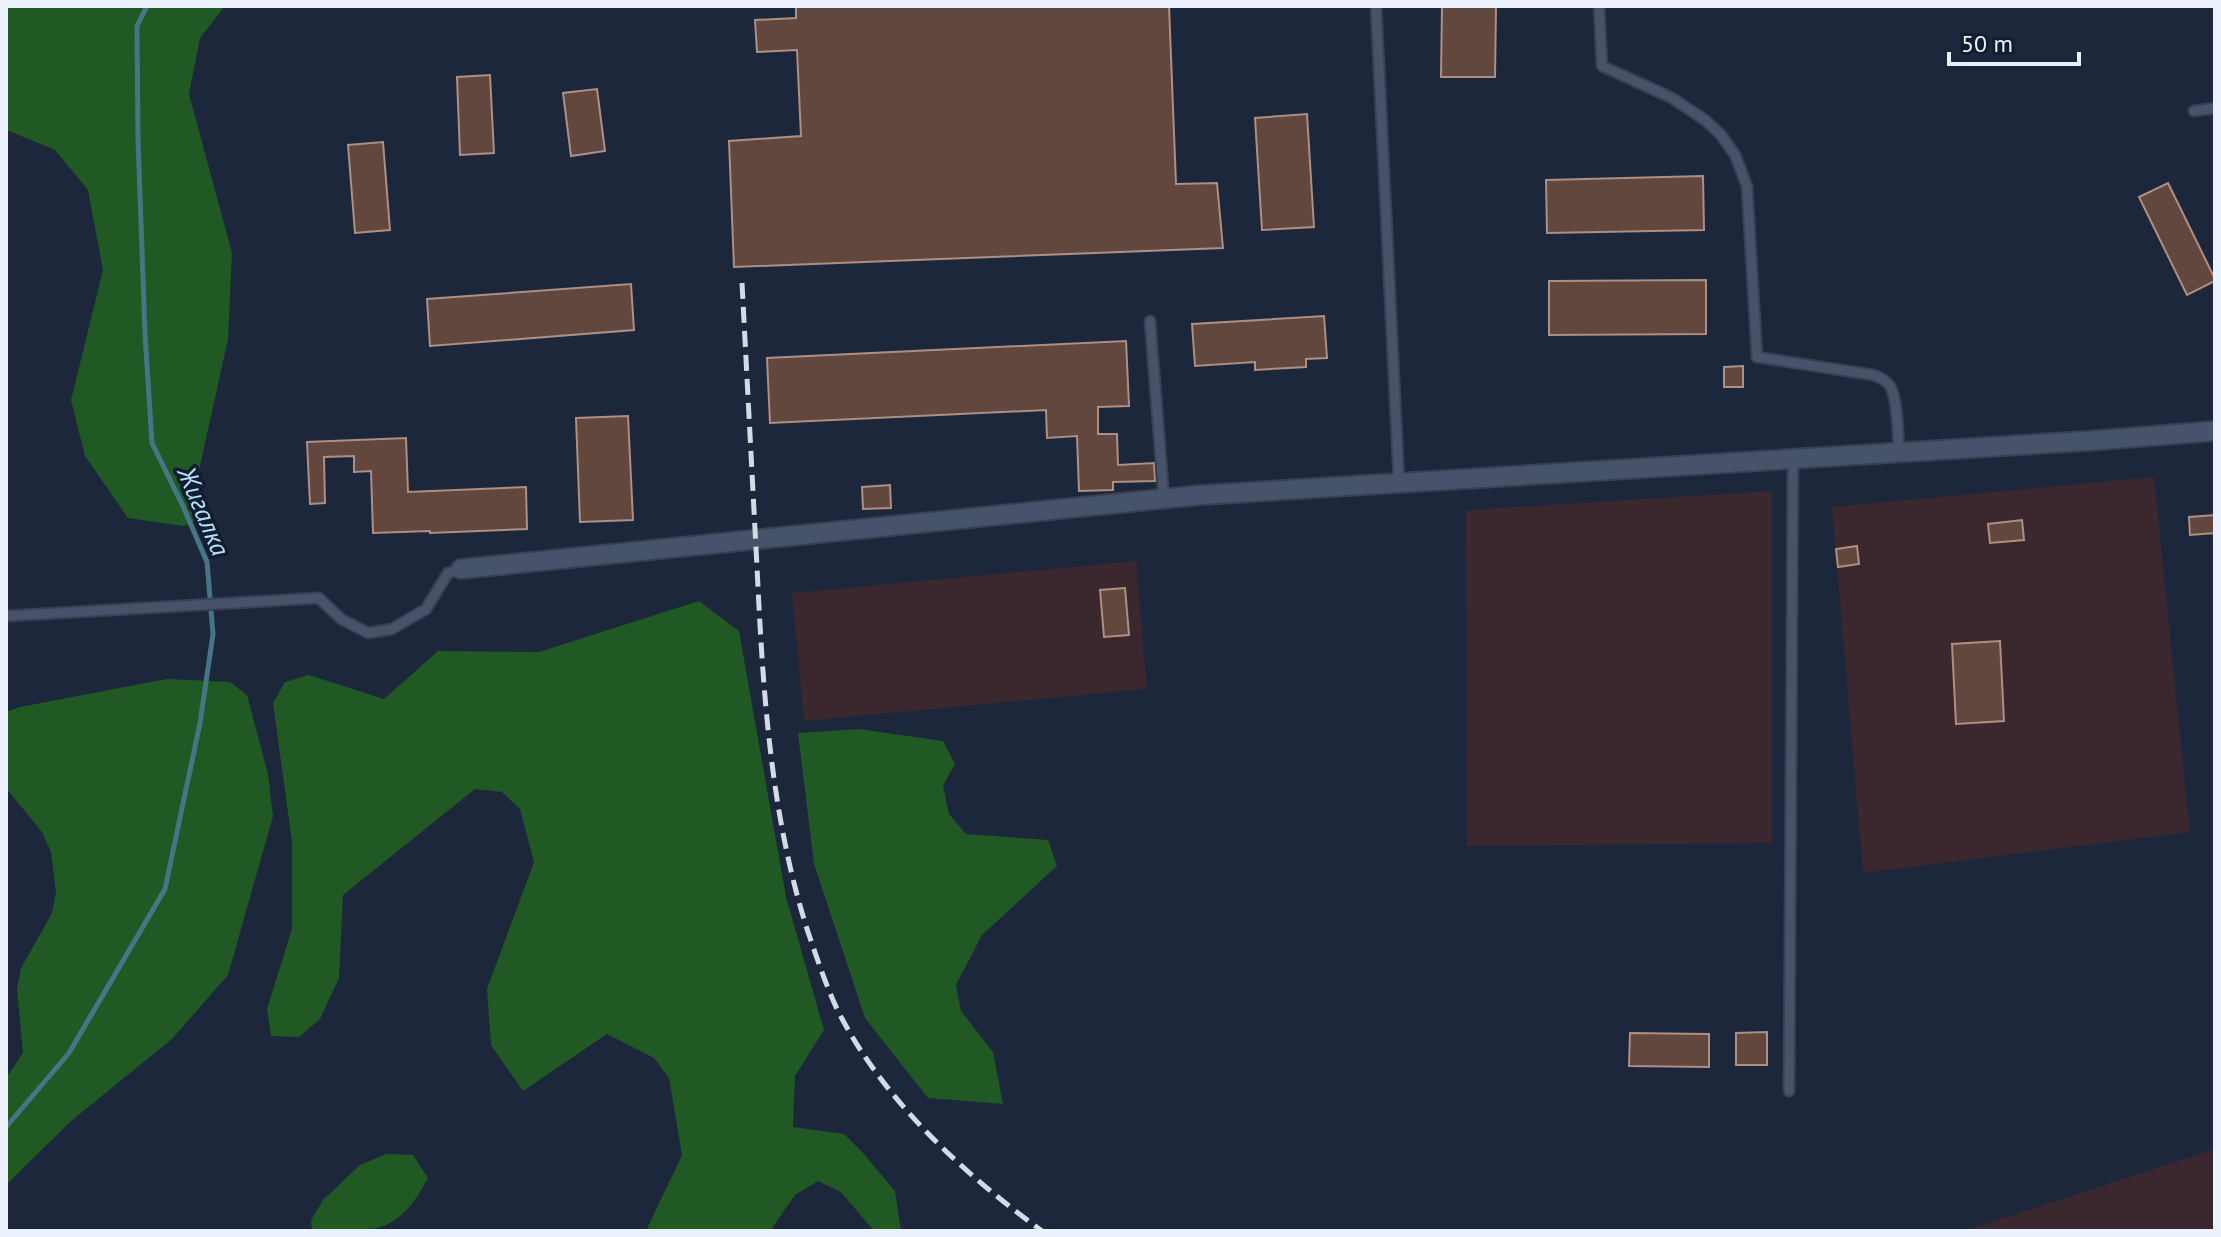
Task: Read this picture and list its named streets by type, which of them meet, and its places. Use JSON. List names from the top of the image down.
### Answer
{
  "water": ["Жигалка"],
  "scale_bar": "50 m"
}
